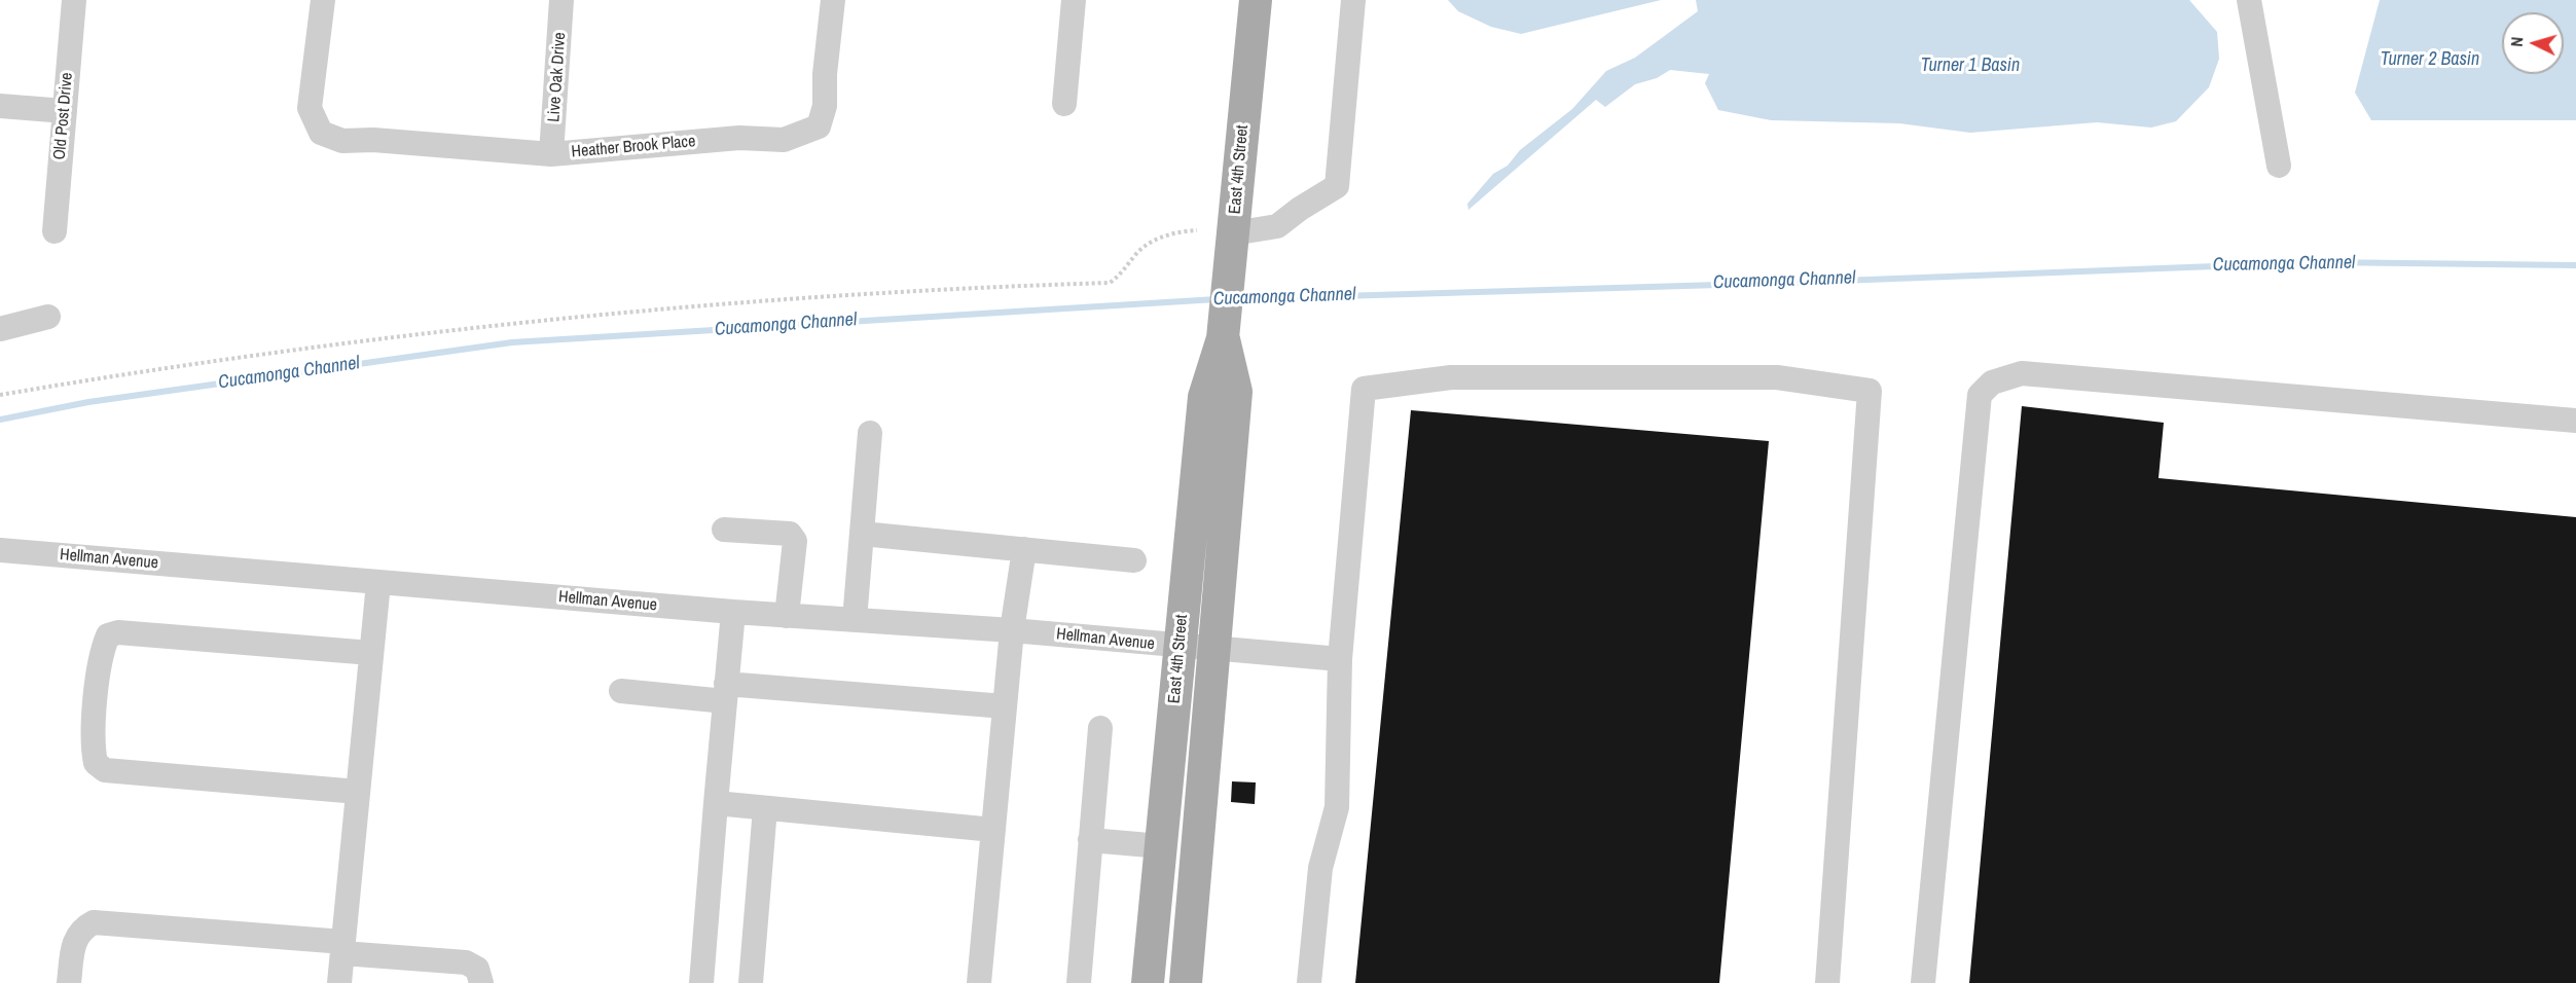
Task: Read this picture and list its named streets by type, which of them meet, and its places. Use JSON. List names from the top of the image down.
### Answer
{
  "streets": {
    "main road": ["East 4th Street"],
    "street": [
      "Live Oak Drive",
      "Old Post Drive",
      "Heather Brook Place",
      "Hellman Avenue"
    ]
  },
  "crossings": [
    ["Live Oak Drive", "Heather Brook Place"],
    ["East 4th Street", "Hellman Avenue"]
  ],
  "water": ["Turner 2 Basin", "Turner 1 Basin", "Cucamonga Channel"],
  "north": "left"
}
